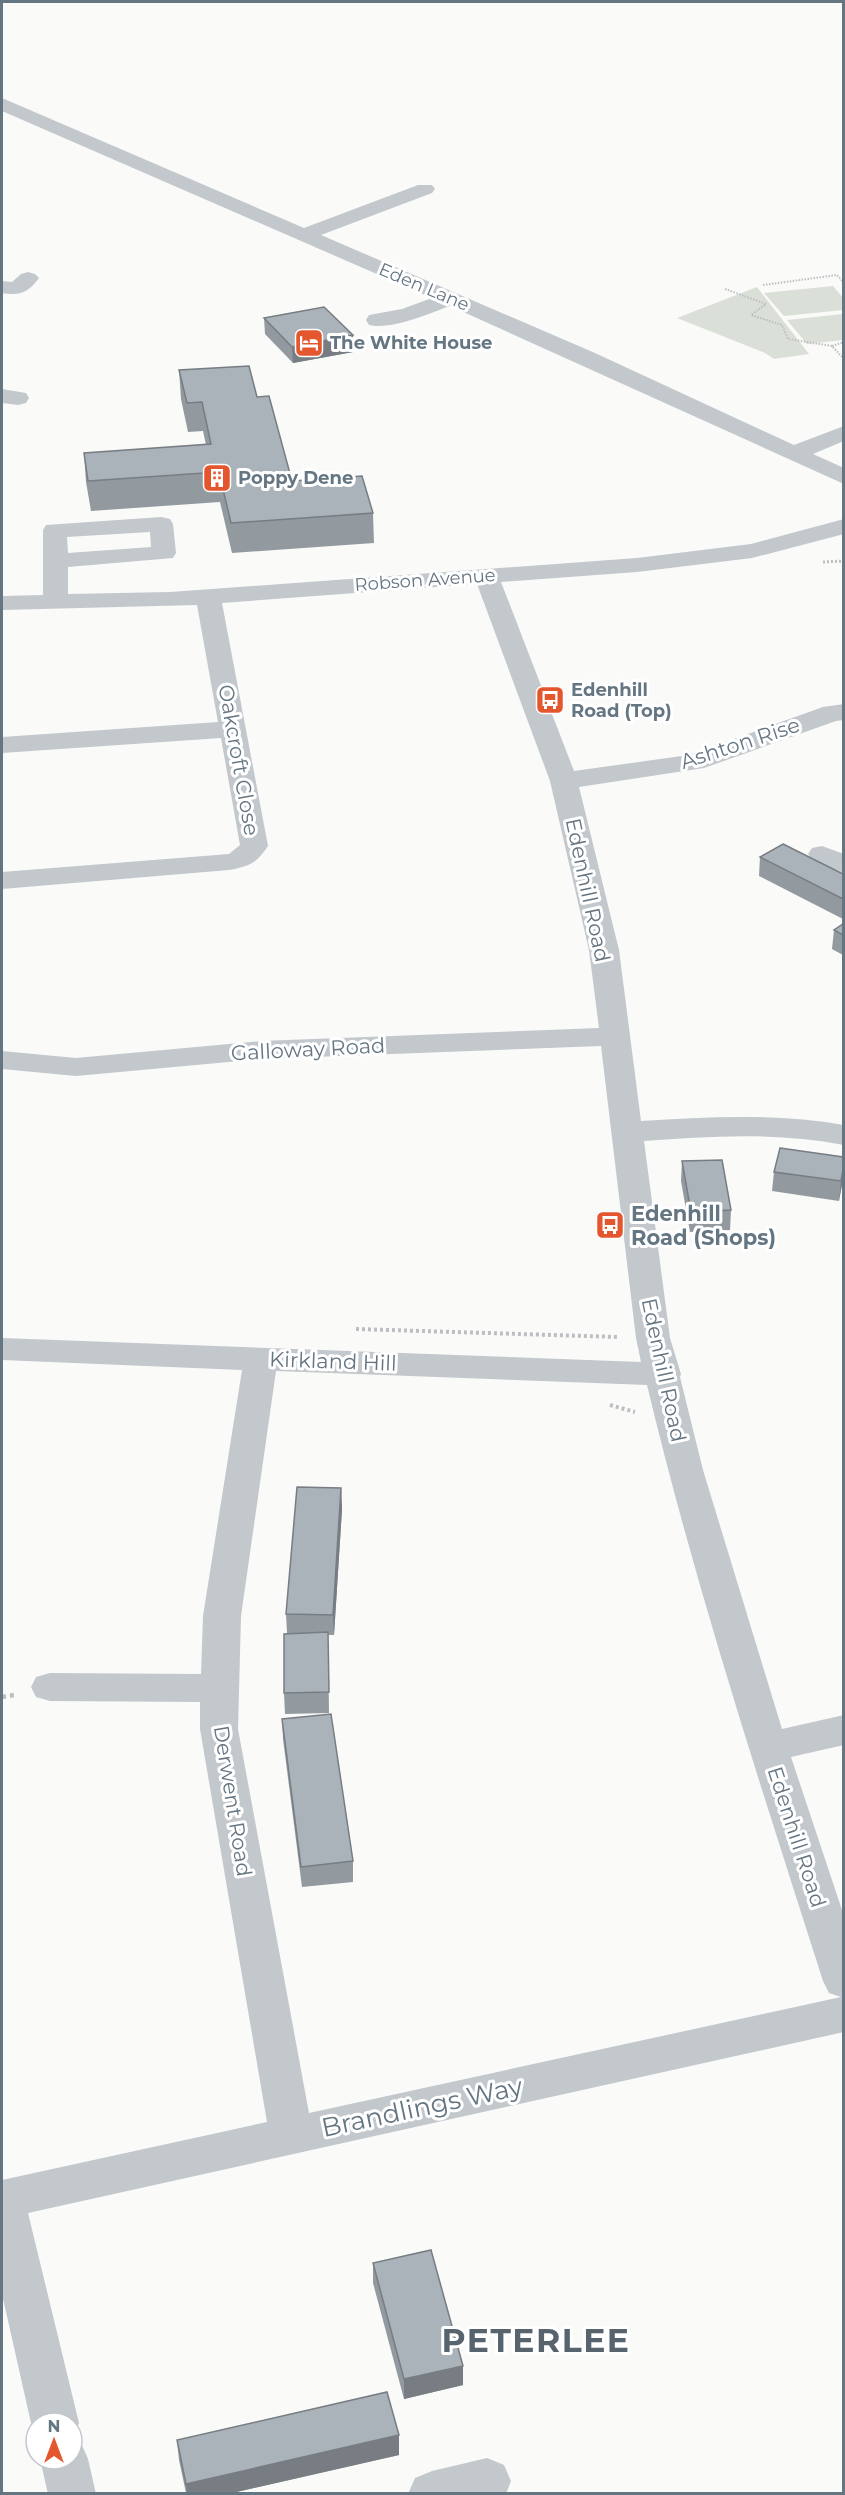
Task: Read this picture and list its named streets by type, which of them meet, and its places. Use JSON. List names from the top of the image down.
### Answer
{
  "streets": {
    "street": [
      "Eden Lane",
      "Robson Avenue",
      "Ashton Rise",
      "Oakcroft Close",
      "Edenhill Road",
      "Galloway Road",
      "Kirkland Hill",
      "Derwent Road",
      "Brandlings Way"
    ]
  },
  "crossings": [
    ["Robson Avenue", "Oakcroft Close"],
    ["Robson Avenue", "Edenhill Road"],
    ["Ashton Rise", "Edenhill Road"],
    ["Edenhill Road", "Galloway Road"],
    ["Edenhill Road", "Kirkland Hill"],
    ["Kirkland Hill", "Derwent Road"],
    ["Derwent Road", "Brandlings Way"]
  ],
  "districts": ["PETERLEE"],
  "places": {
    "hotel": ["The White House"],
    "building": ["Poppy Dene"],
    "bus stop": ["Edenhill Road (Top)", "Edenhill Road (Shops)"]
  },
  "north": "top"
}
